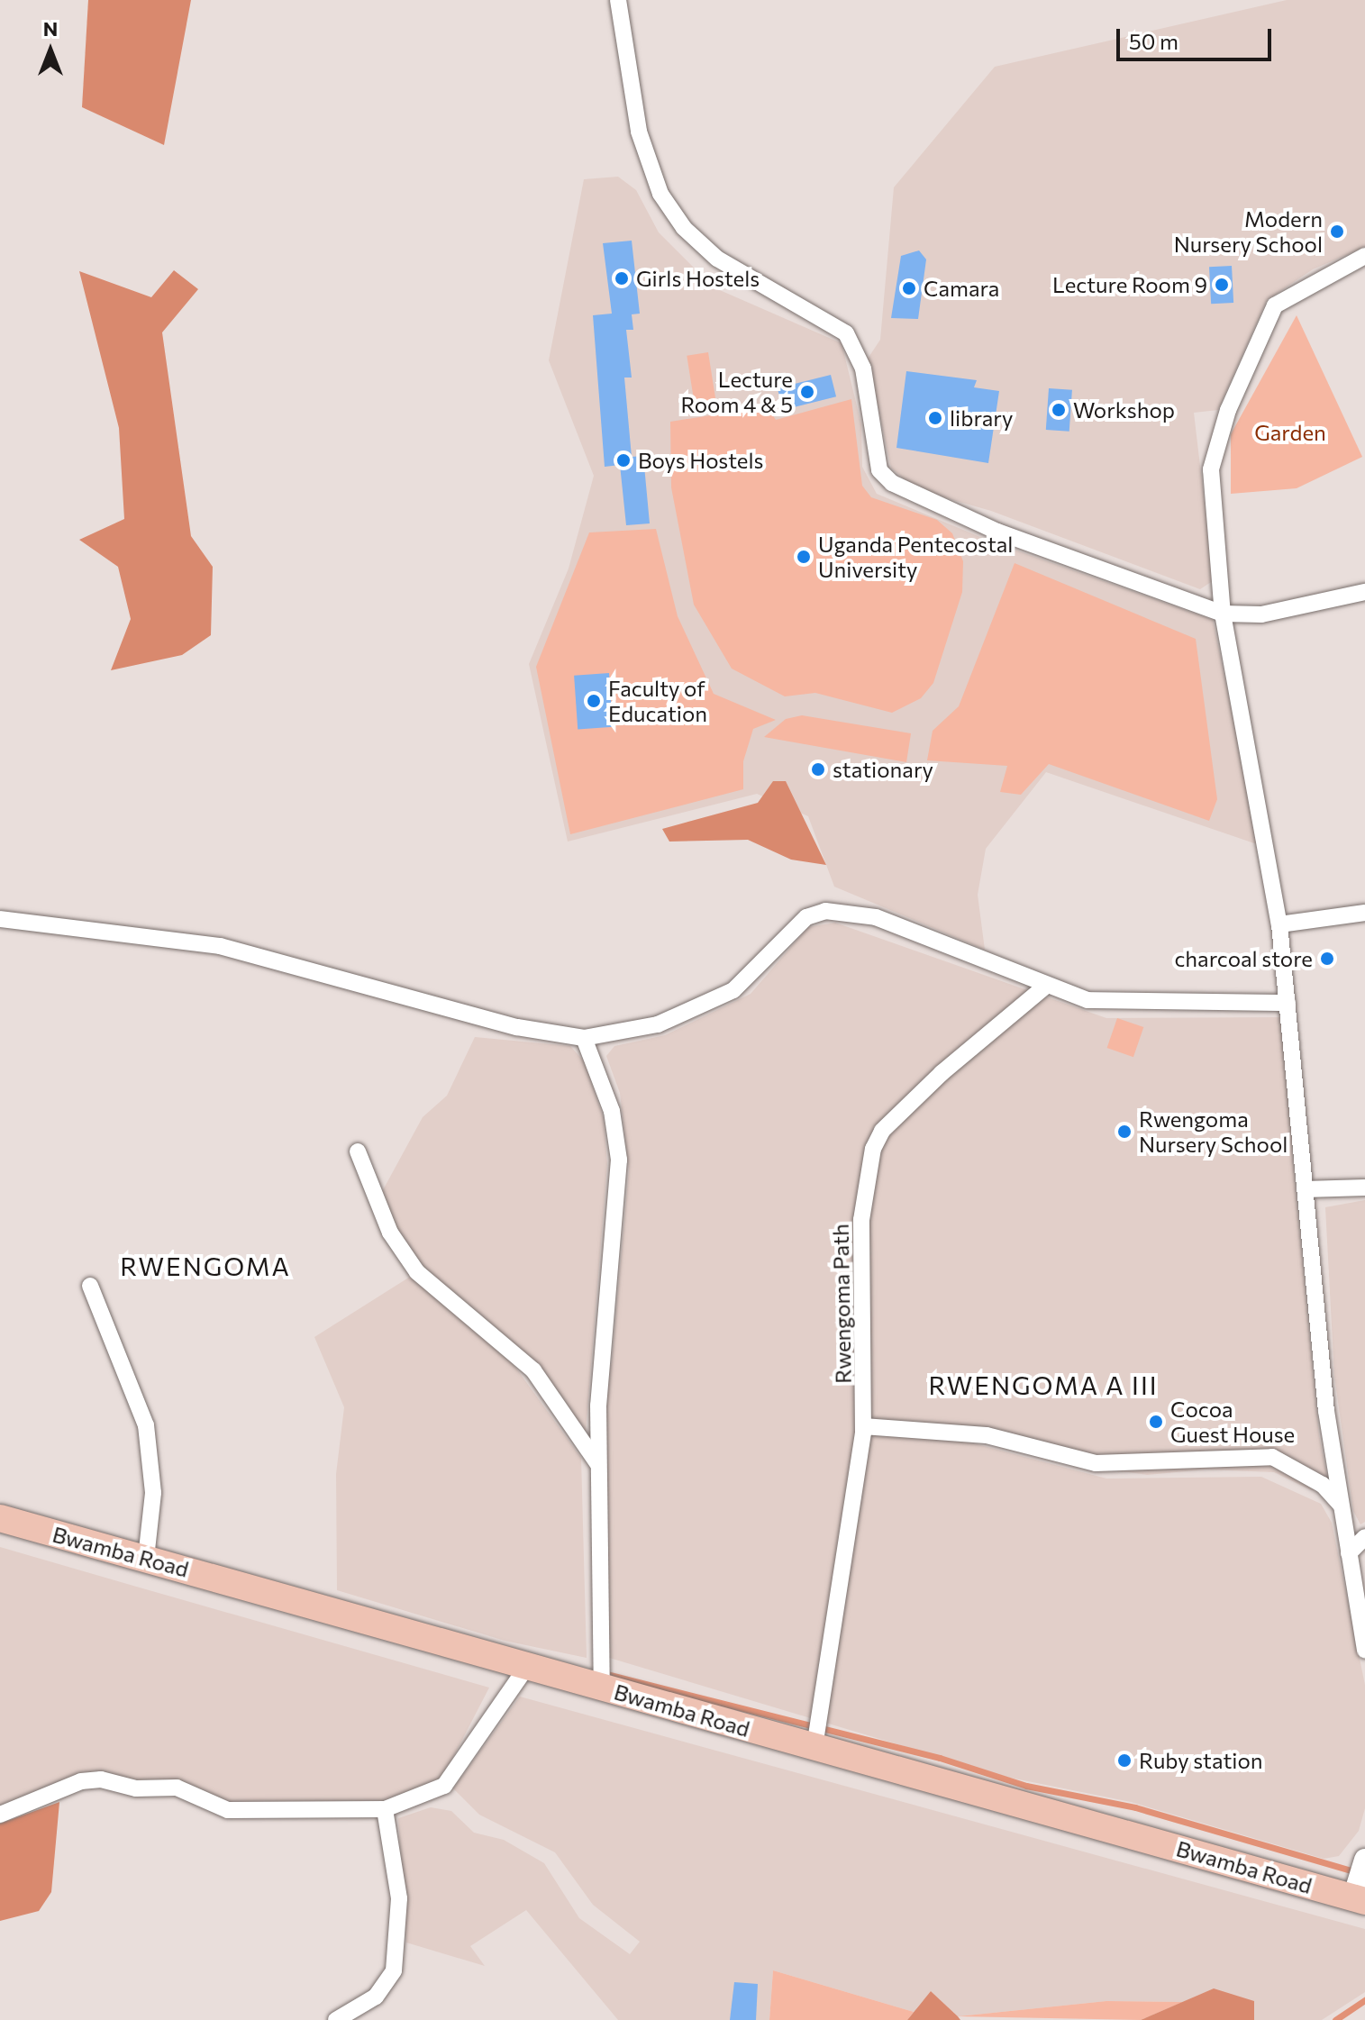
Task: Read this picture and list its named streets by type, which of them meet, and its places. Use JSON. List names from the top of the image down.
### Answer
{
  "streets": {
    "main road": ["Bwamba Road"],
    "street": ["Rwengoma Path"]
  },
  "crossings": [
    ["Rwengoma Path", "Bwamba Road"]
  ],
  "districts": ["RWENGOMA", "RWENGOMA A III"],
  "parks": ["Garden"],
  "places": [
    "Modern Nursery School",
    "Girls Hostels",
    "Lecture Room 9",
    "Camara",
    "Lecture Room 4 & 5",
    "Workshop",
    "library",
    "Boys Hostels",
    "Uganda Pentecostal University",
    "Faculty of Education",
    "stationary",
    "charcoal store",
    "Rwengoma Nursery School",
    "Cocoa Guest House",
    "Ruby station"
  ],
  "scale_bar": "50 m",
  "north": "top"
}
